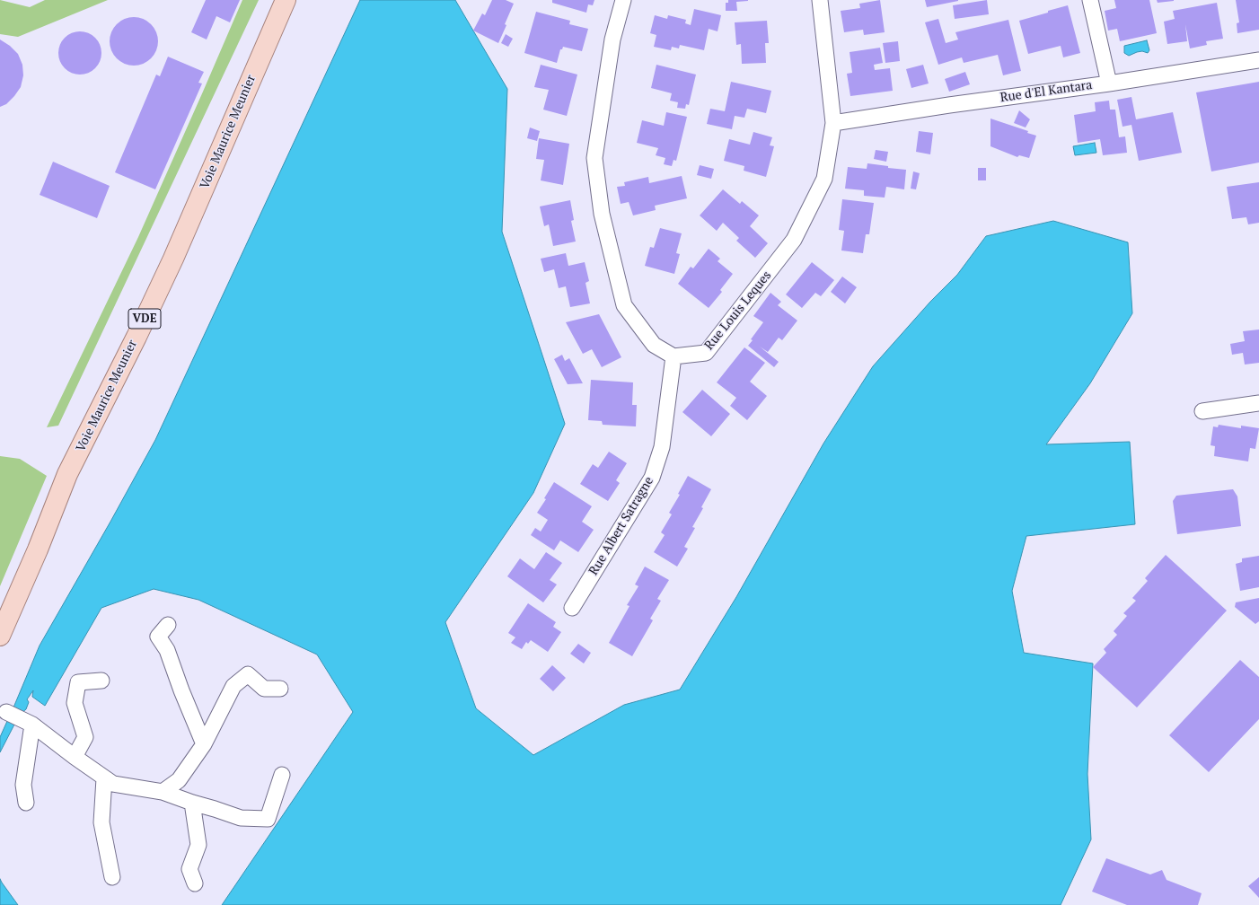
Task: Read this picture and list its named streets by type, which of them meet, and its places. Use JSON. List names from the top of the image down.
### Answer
{
  "streets": {
    "main road": ["Voie Maurice Meunier", "VDE"],
    "street": ["Rue d'El Kantara", "Rue Louis Leques", "Rue Albert Satragne"]
  },
  "crossings": [
    ["Rue d'El Kantara", "Rue Louis Leques"],
    ["Rue Louis Leques", "Rue Albert Satragne"]
  ]
}
